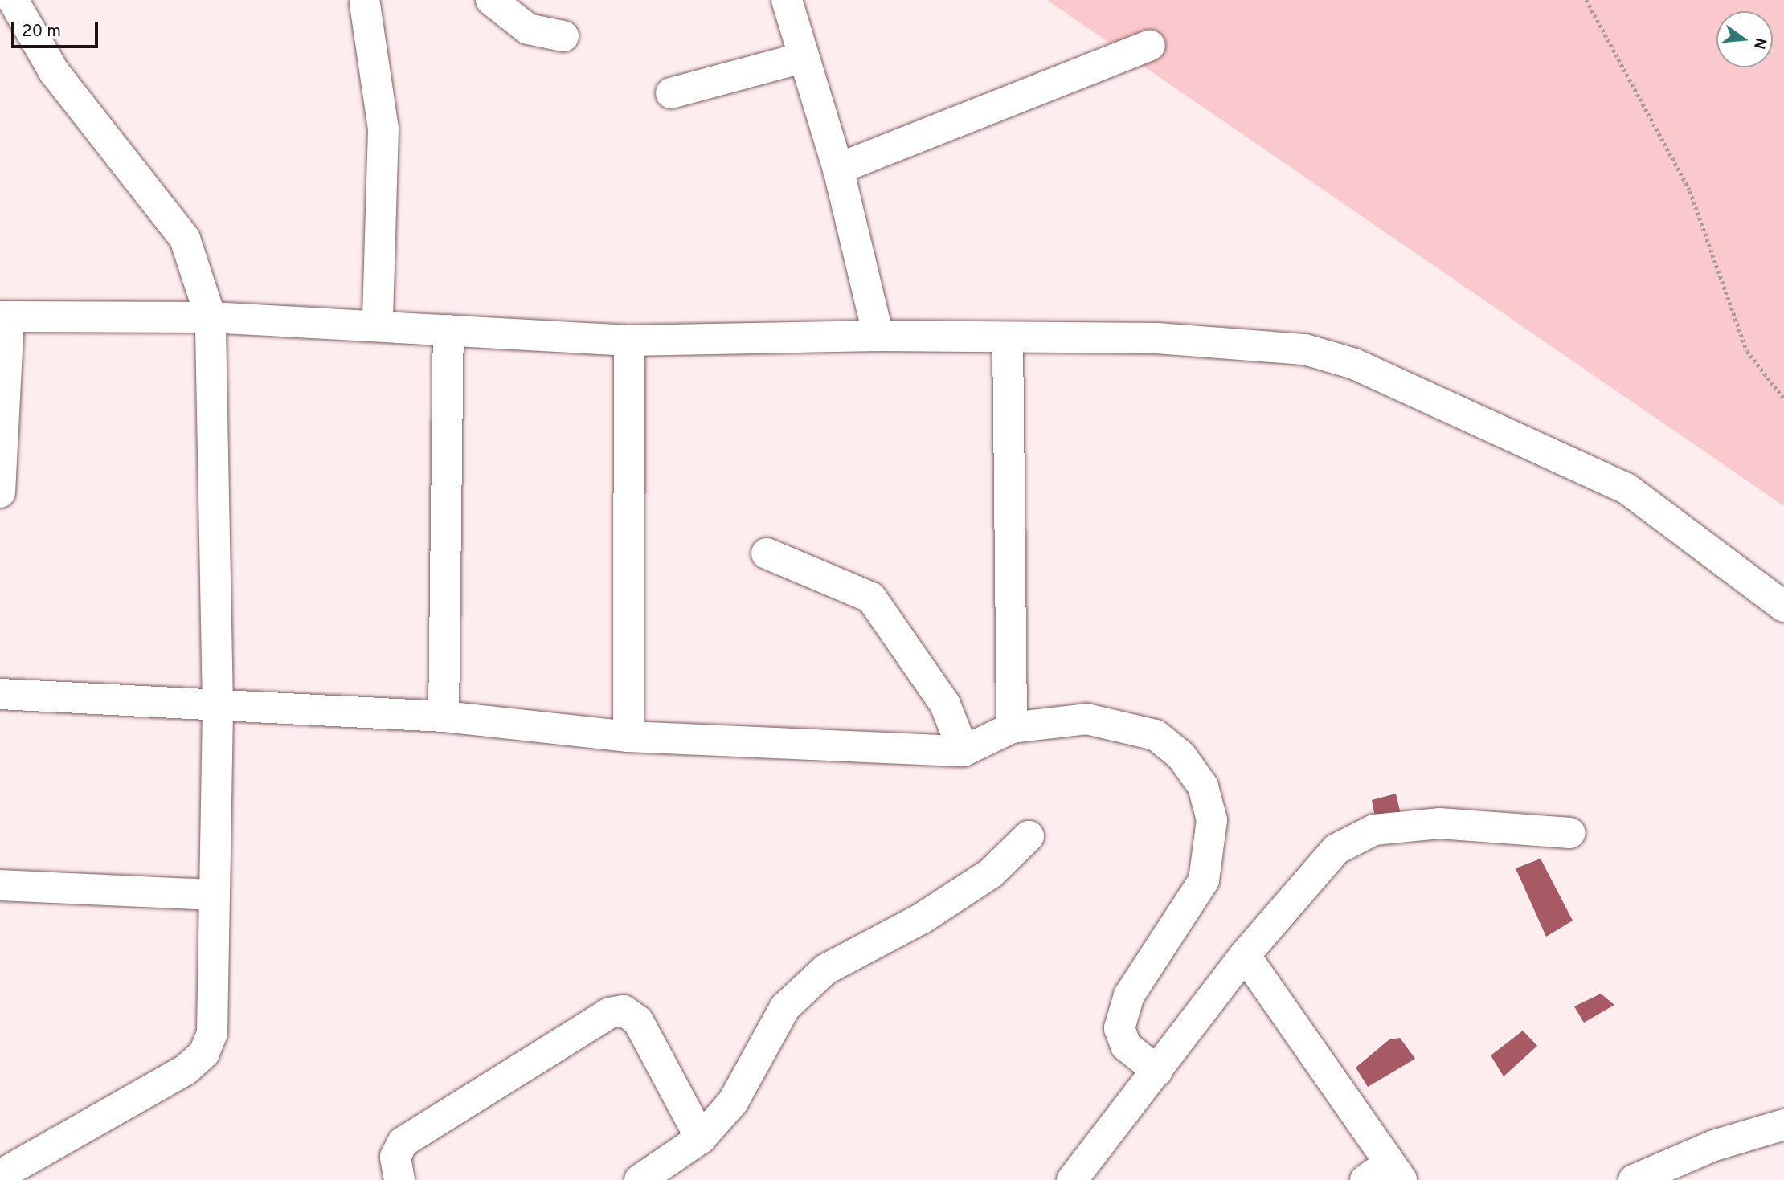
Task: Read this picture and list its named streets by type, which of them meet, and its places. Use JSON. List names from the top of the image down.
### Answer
{
  "scale_bar": "20 m",
  "north": "right"
}
